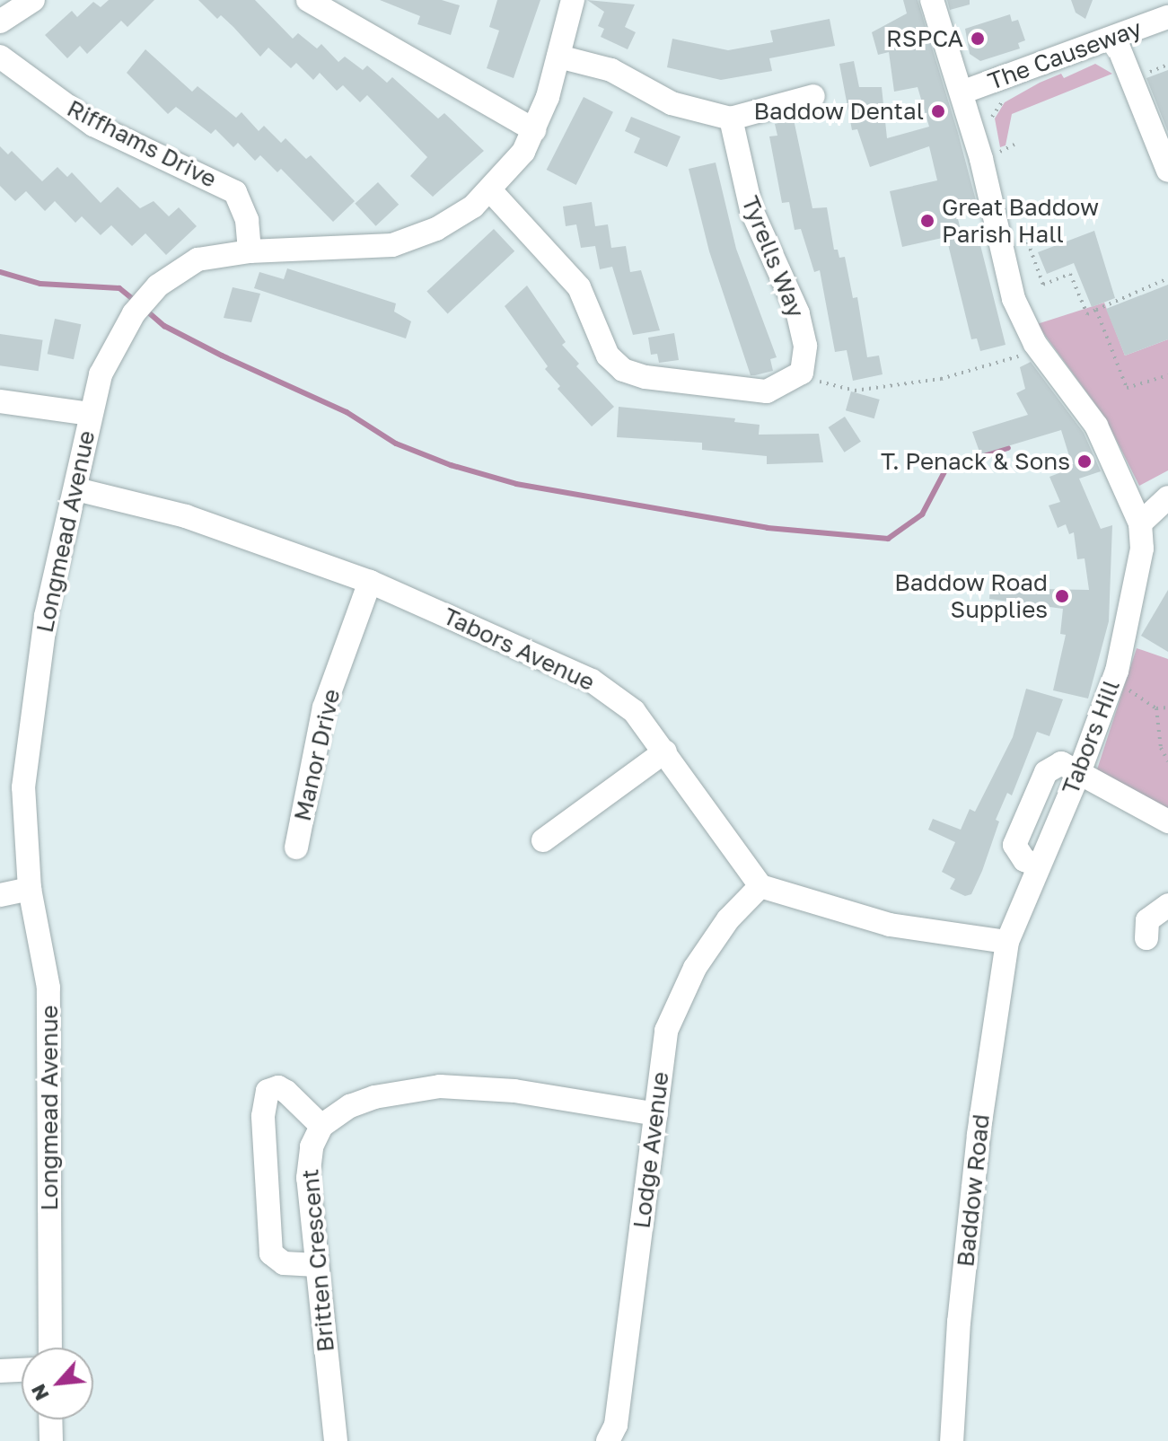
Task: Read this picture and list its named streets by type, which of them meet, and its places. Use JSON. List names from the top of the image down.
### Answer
{
  "streets": {
    "street": [
      "The Causeway",
      "Riffhams Drive",
      "Tyrells Way",
      "Longmead Avenue",
      "Tabors Avenue",
      "Tabors Hill",
      "Manor Drive",
      "Lodge Avenue",
      "Baddow Road",
      "Britten Crescent"
    ]
  },
  "crossings": [
    ["Riffhams Drive", "Longmead Avenue"],
    ["Longmead Avenue", "Tabors Avenue"],
    ["Tabors Avenue", "Manor Drive"],
    ["Tabors Avenue", "Lodge Avenue"],
    ["Tabors Hill", "Baddow Road"]
  ],
  "places": [
    "RSPCA",
    "Baddow Dental",
    "Great Baddow Parish Hall",
    "T. Penack & Sons",
    "Baddow Road Supplies"
  ],
  "north": "bottom left"
}
